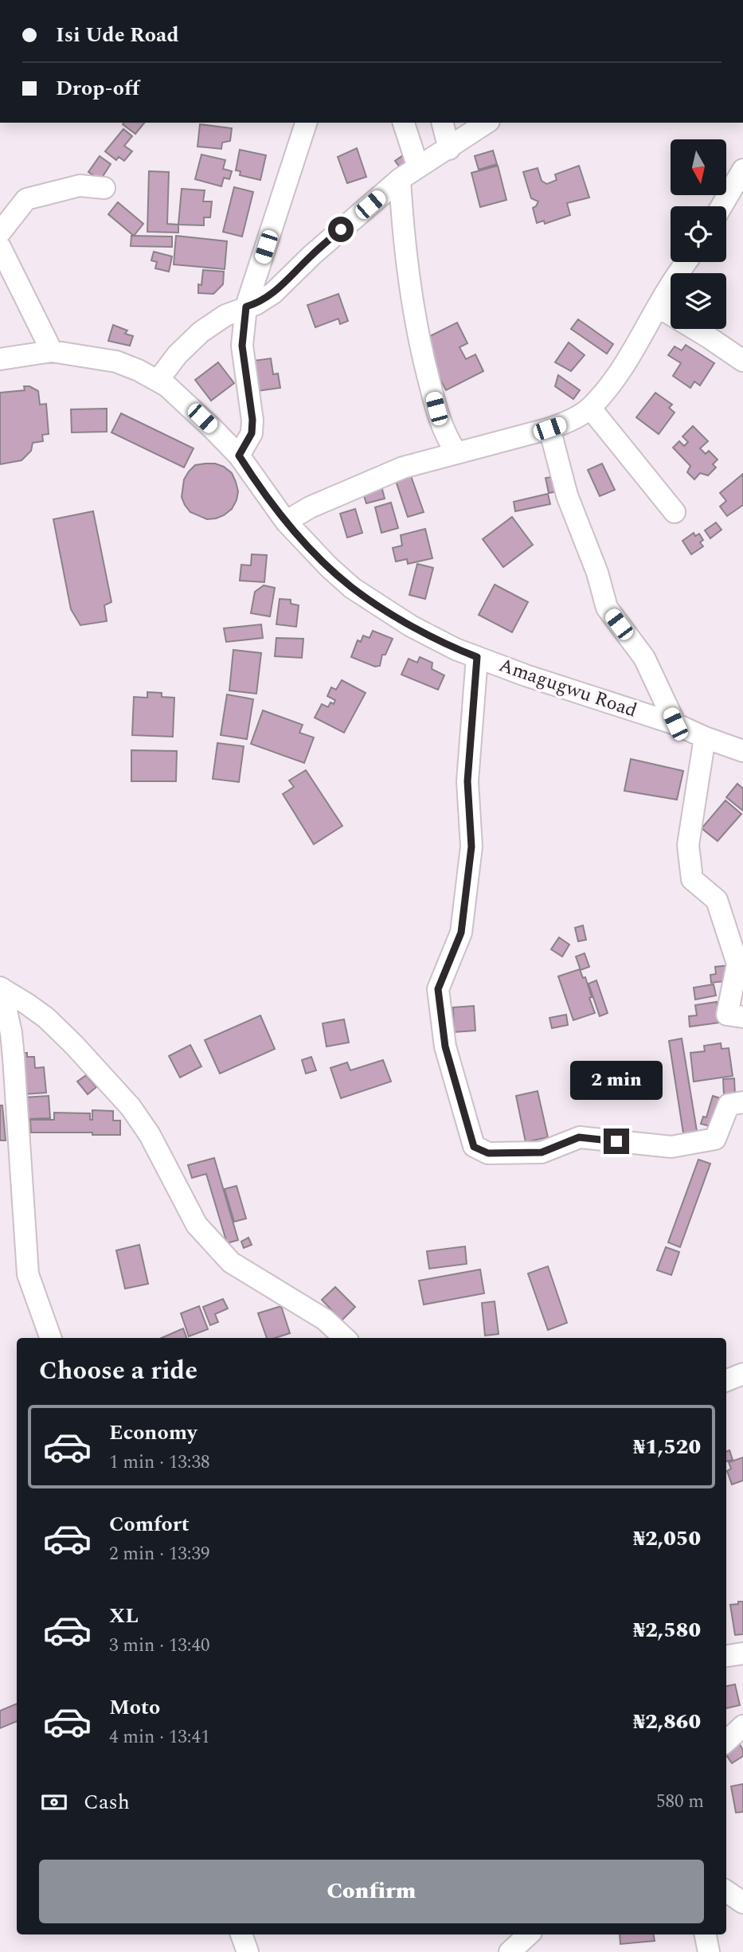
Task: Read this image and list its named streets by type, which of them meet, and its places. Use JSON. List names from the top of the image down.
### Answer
{
  "streets": {
    "street": ["Amagugwu Road"]
  },
  "north": "bottom",
  "page": {
    "banner": ["Isi Ude Road", "Drop-off"],
    "bubble": "2 min",
    "heading": "Choose a ride",
    "list": [
      {
        "name": "Economy",
        "note": "1 min · 13:38",
        "value": "₦1,520"
      },
      {
        "name": "Comfort",
        "note": "2 min · 13:39",
        "value": "₦2,050"
      },
      {
        "name": "XL",
        "note": "3 min · 13:40",
        "value": "₦2,580"
      },
      {
        "name": "Moto",
        "note": "4 min · 13:41",
        "value": "₦2,860"
      }
    ],
    "pay": ["Cash", "580 m"],
    "buttons": "Confirm"
  }
}
